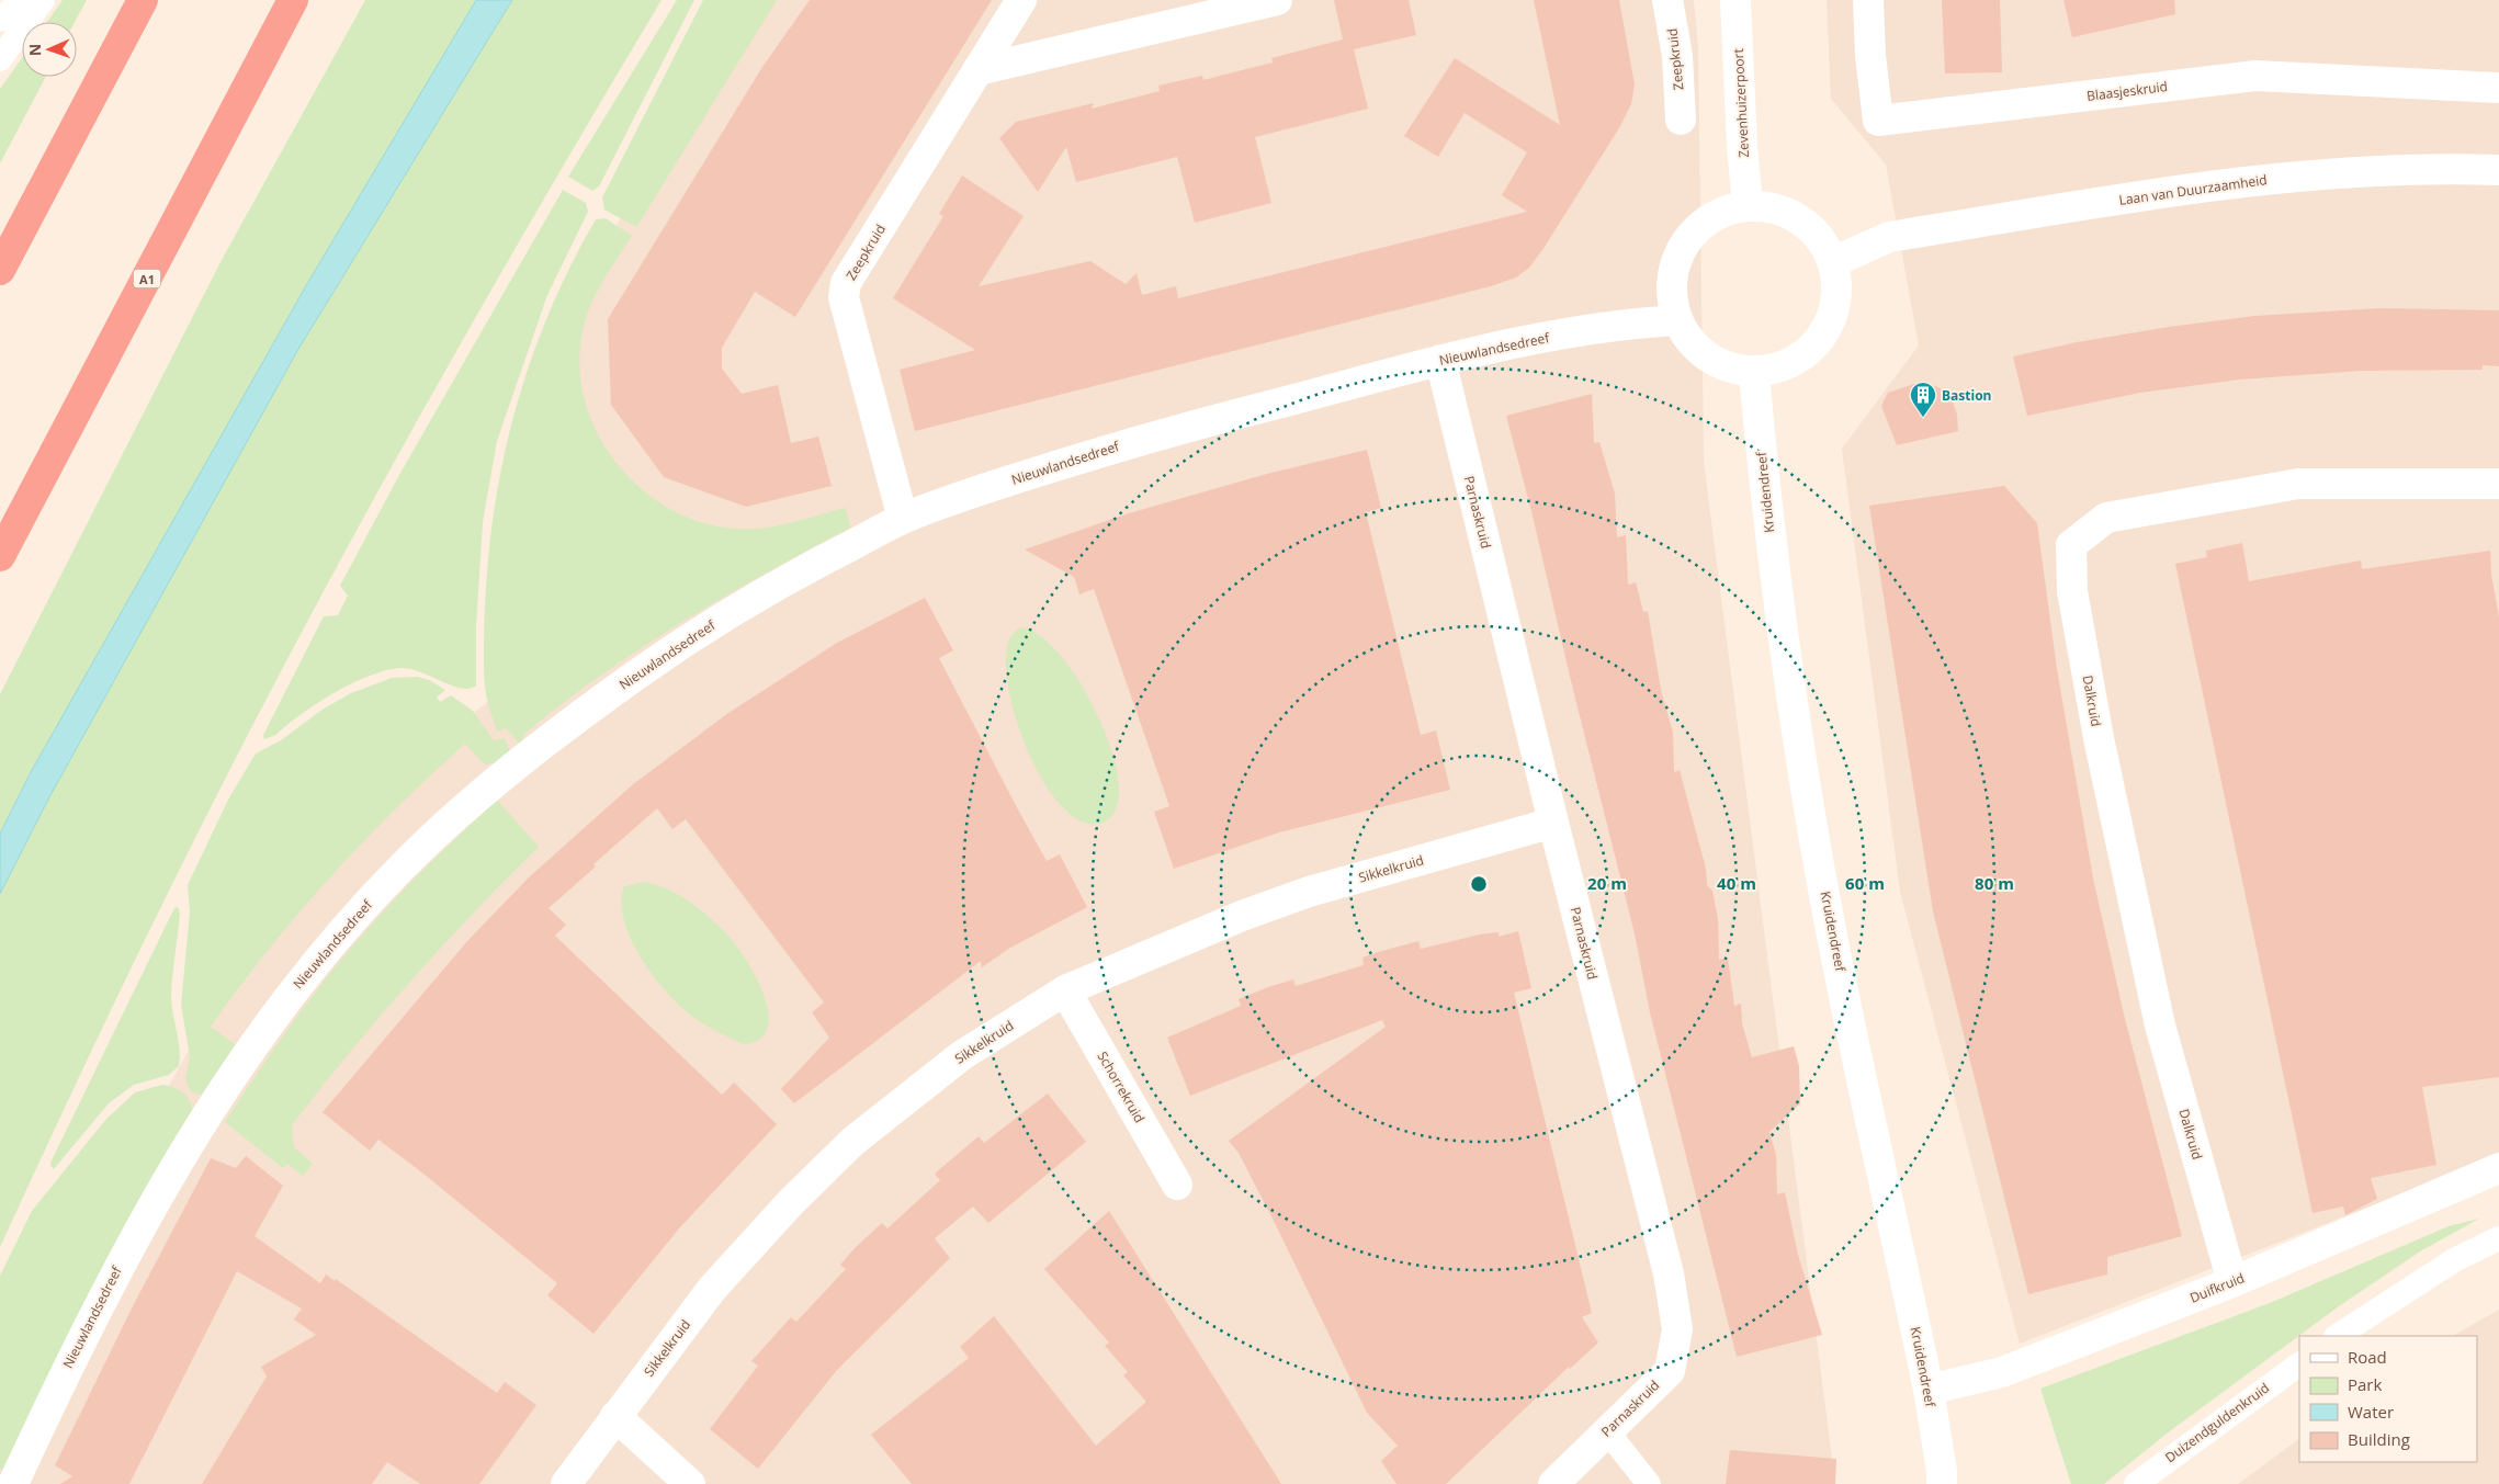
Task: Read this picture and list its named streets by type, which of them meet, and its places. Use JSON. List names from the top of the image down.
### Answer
{
  "streets": {
    "highway": ["A1"],
    "street": [
      "Zeepkruid",
      "Blaasjeskruid",
      "Zevenhuizerpoort",
      "Laan van Duurzaamheid",
      "Nieuwlandsedreef",
      "Kruidendreef",
      "Parnaskruid",
      "Dalkruid",
      "Sikkelkruid",
      "Schorrekruid",
      "Duifkruid"
    ],
    "lane": ["Duizendguldenkruid"]
  },
  "crossings": [
    ["Zeepkruid", "Nieuwlandsedreef"],
    ["Zevenhuizerpoort", "Laan van Duurzaamheid"],
    ["Zevenhuizerpoort", "Nieuwlandsedreef"],
    ["Zevenhuizerpoort", "Kruidendreef"],
    ["Laan van Duurzaamheid", "Nieuwlandsedreef"],
    ["Laan van Duurzaamheid", "Kruidendreef"],
    ["Nieuwlandsedreef", "Kruidendreef"],
    ["Nieuwlandsedreef", "Parnaskruid"],
    ["Kruidendreef", "Duifkruid"],
    ["Parnaskruid", "Sikkelkruid"],
    ["Dalkruid", "Duifkruid"],
    ["Sikkelkruid", "Schorrekruid"]
  ],
  "places": {
    "building": ["Bastion"]
  },
  "legend": [
    "Road",
    "Park",
    "Water",
    "Building"
  ],
  "north": "left",
  "rings": [
    "20 m",
    "40 m",
    "60 m",
    "80 m"
  ]
}
